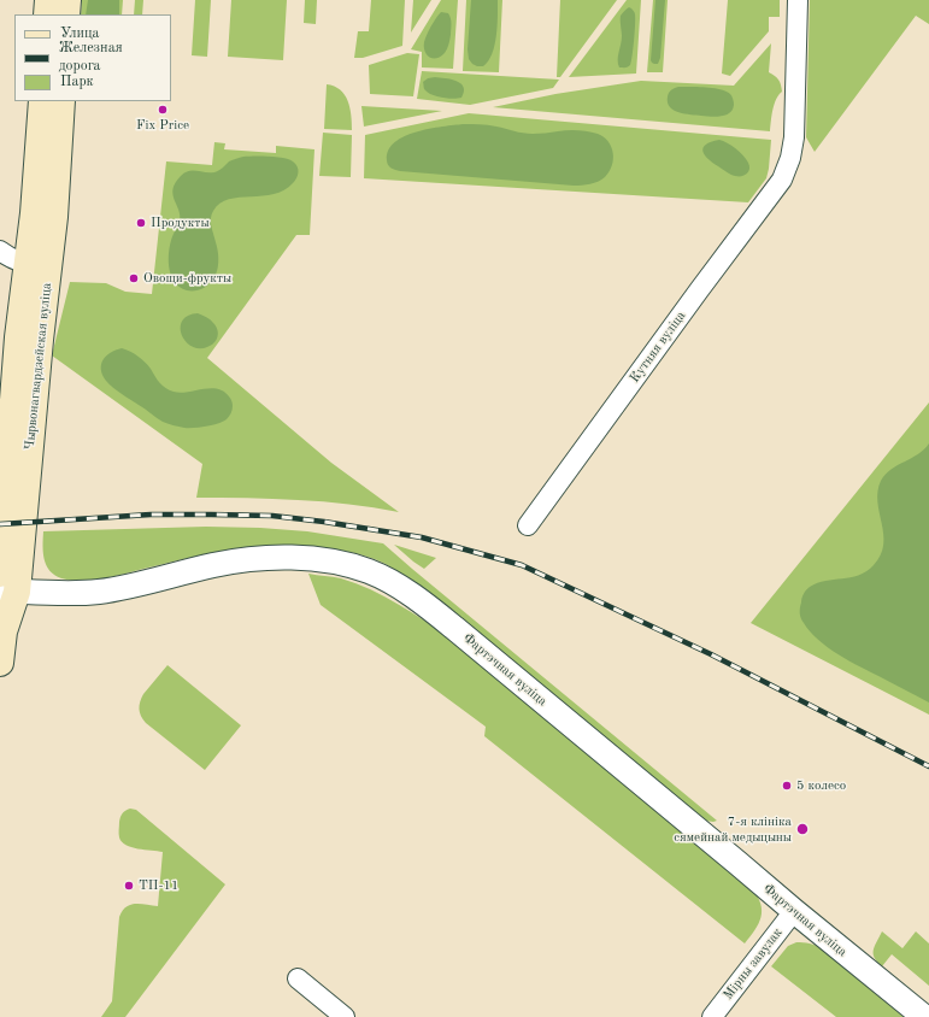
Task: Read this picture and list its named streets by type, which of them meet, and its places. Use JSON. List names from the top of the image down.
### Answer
{
  "streets": {
    "main road": ["Чырвонагвардзейская вуліца"],
    "street": ["Кутняя вуліца", "Фартэчная вуліца", "Мірны завулак"]
  },
  "crossings": [
    ["Чырвонагвардзейская вуліца", "Фартэчная вуліца"],
    ["Фартэчная вуліца", "Мірны завулак"]
  ],
  "places": [
    "Fix Price",
    "Продукты",
    "Овощи-фрукты",
    "5 колесо",
    "7-я клініка сямейнай медыцыны",
    "ТП-11"
  ],
  "legend": ["Улица", "Железная дорога", "Парк"]
}
